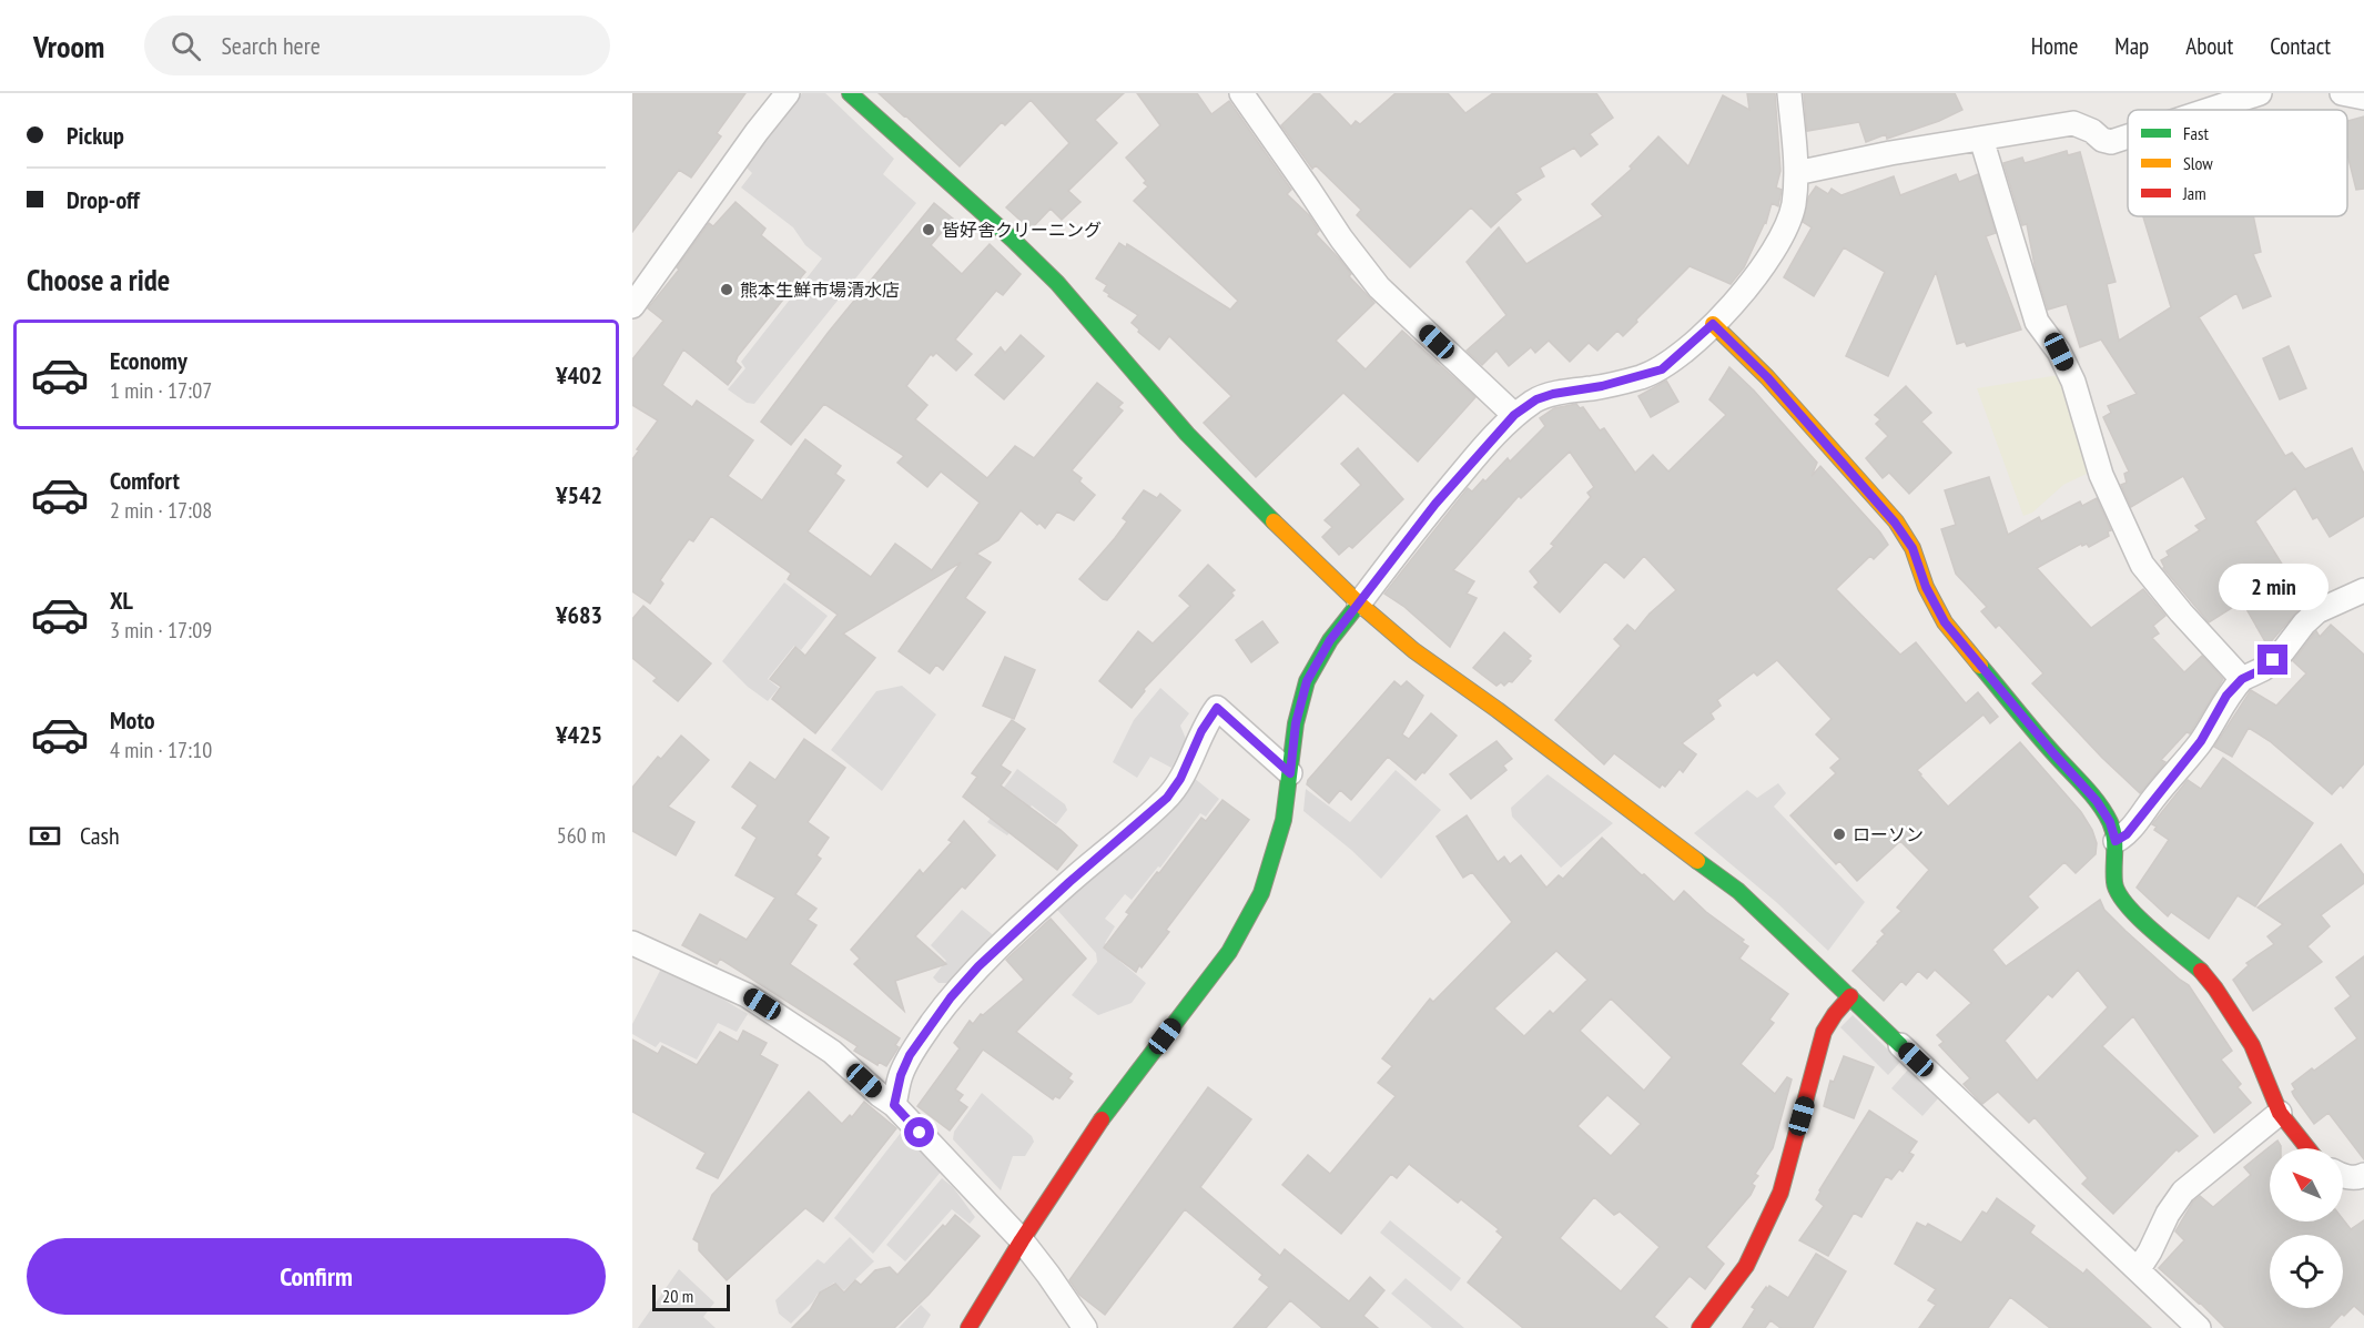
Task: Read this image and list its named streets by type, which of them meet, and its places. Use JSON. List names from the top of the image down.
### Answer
{
  "places": ["皆好舎クリーニング", "熊本生鮮市場清水店", "ローソン"],
  "legend": ["Fast", "Slow", "Jam"],
  "scale_bar": "20 m",
  "north": "top left",
  "page": {
    "header": "Vroom",
    "search": "Search here",
    "nav": [
      "Home",
      "Map",
      "About",
      "Contact"
    ],
    "banner": ["Pickup", "Drop-off"],
    "heading": "Choose a ride",
    "list": [
      {
        "name": "Economy",
        "note": "1 min · 17:07",
        "value": "¥402"
      },
      {
        "name": "Comfort",
        "note": "2 min · 17:08",
        "value": "¥542"
      },
      {
        "name": "XL",
        "note": "3 min · 17:09",
        "value": "¥683"
      },
      {
        "name": "Moto",
        "note": "4 min · 17:10",
        "value": "¥425"
      }
    ],
    "bubble": "2 min",
    "pay": ["Cash", "560 m"],
    "buttons": "Confirm",
    "scale": "20 m"
  }
}
